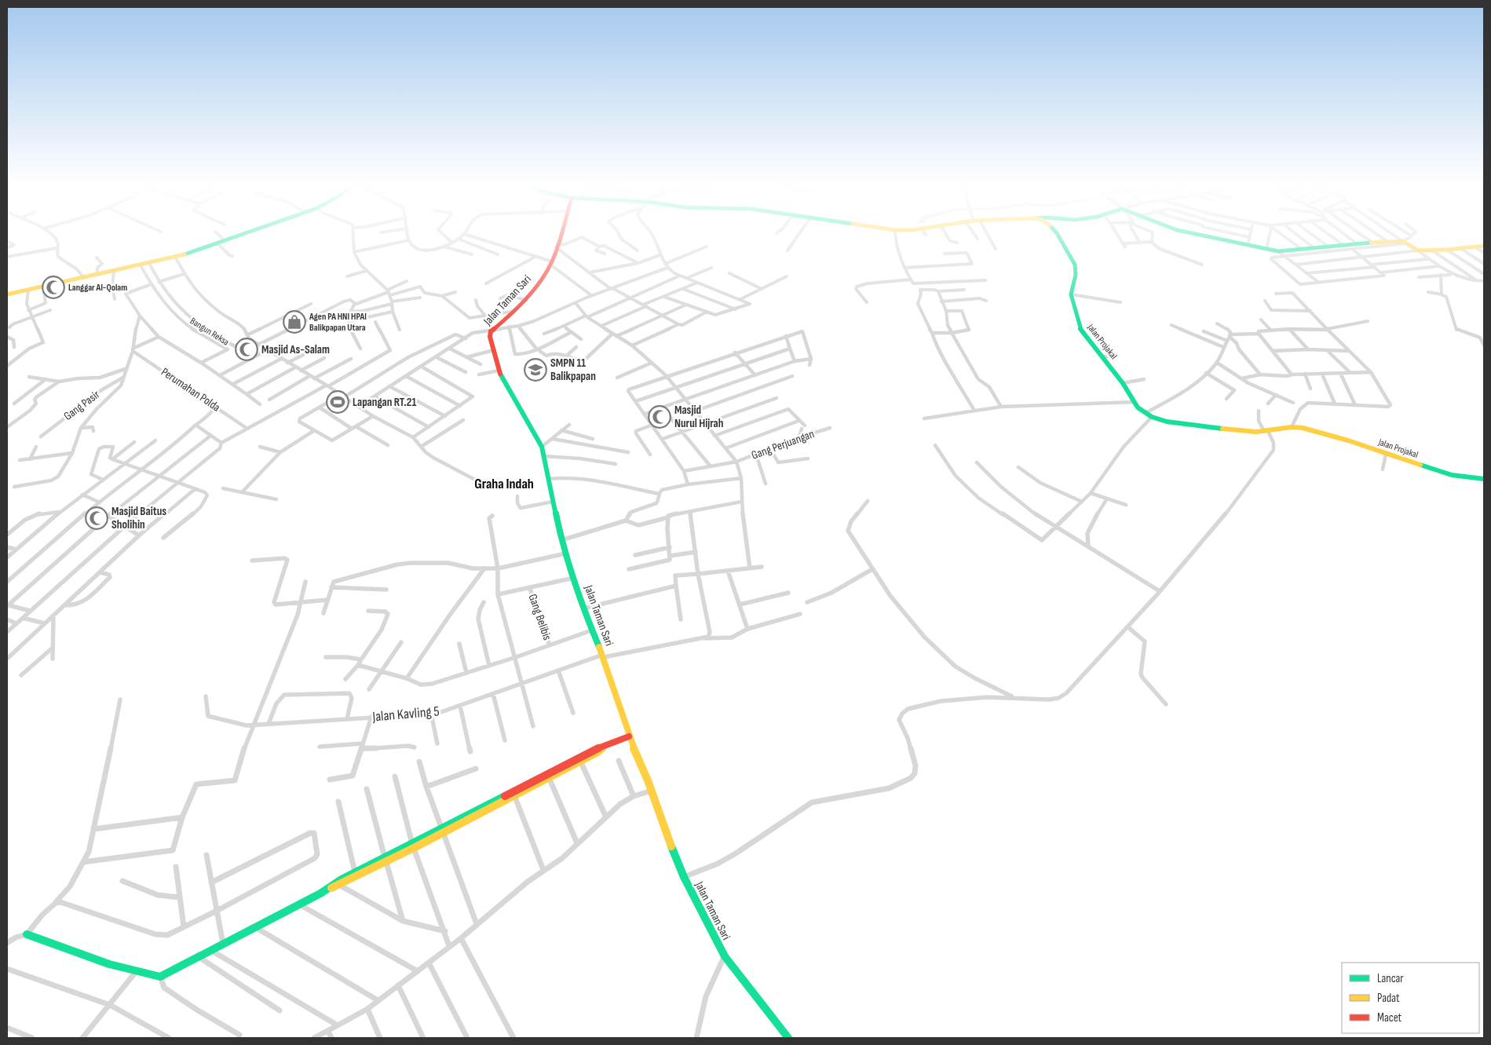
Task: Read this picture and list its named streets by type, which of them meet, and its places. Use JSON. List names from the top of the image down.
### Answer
{
  "streets": {
    "main road": ["Jalan Taman Sari", "Jalan Projakal"],
    "street": [
      "Bangun Reksa",
      "Perumahan Polda",
      "Gang Pasir",
      "Gang Perjuangan",
      "Gang Belibis",
      "Jalan Kavling 5"
    ]
  },
  "crossings": [
    ["Jalan Taman Sari", "Jalan Kavling 5"]
  ],
  "districts": ["Graha Indah"],
  "places": {
    "mosque": [
      "Langgar Al-Qolam",
      "Masjid As-Salam",
      "Masjid Nurul Hijrah",
      "Masjid Baitus Sholihin"
    ],
    "shop": ["Agen PA HNI HPAI Balikpapan Utara"],
    "school or university": ["SMPN 11 Balikpapan"],
    "sports": ["Lapangan RT.21"]
  },
  "legend": ["Lancar", "Padat", "Macet"]
}
